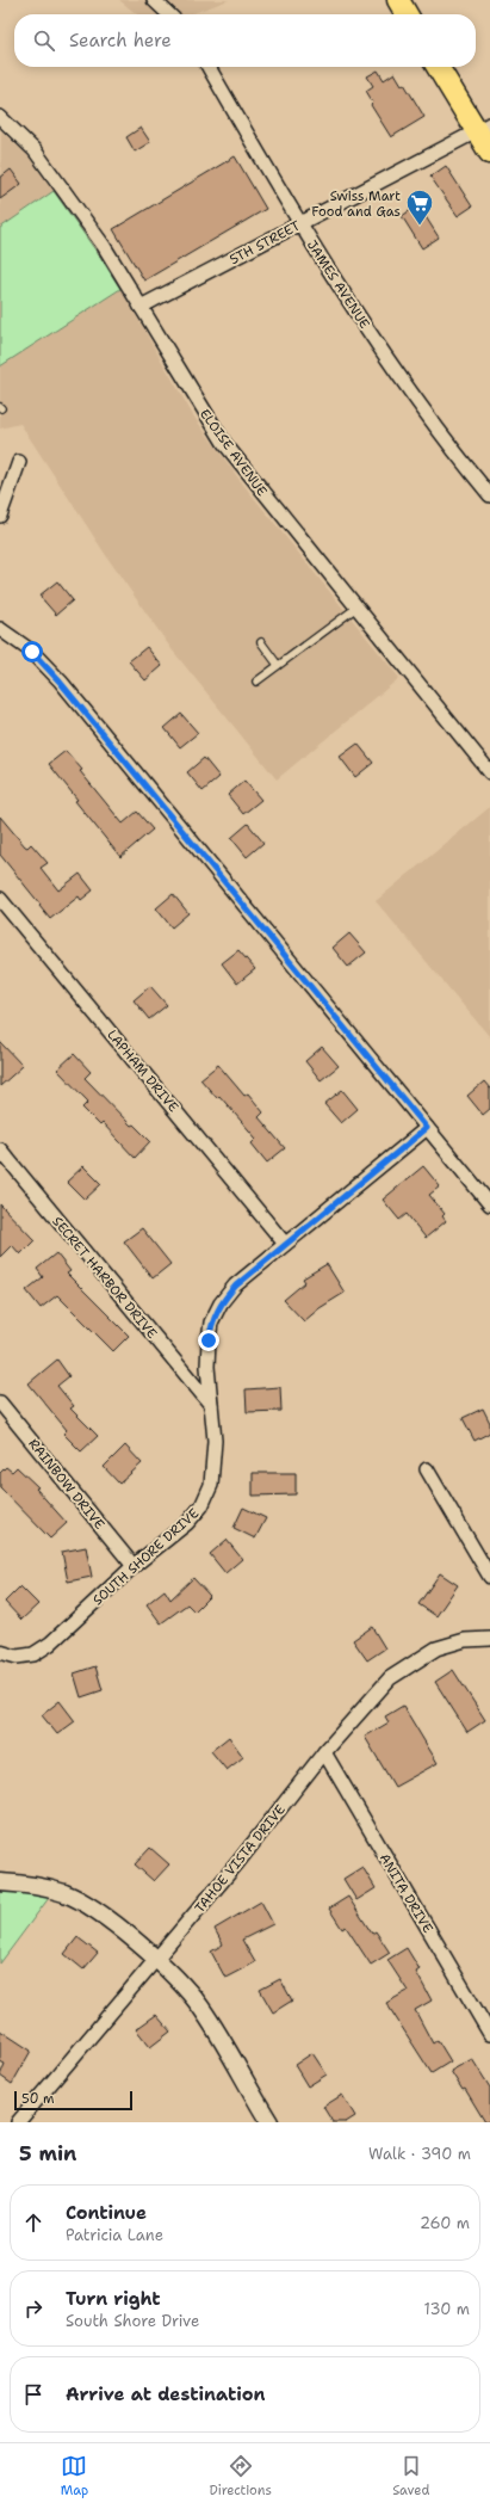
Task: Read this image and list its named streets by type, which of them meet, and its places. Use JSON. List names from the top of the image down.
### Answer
{
  "streets": {
    "street": [
      "5TH STREET",
      "JAMES AVENUE",
      "ELOISE AVENUE",
      "LAPHAM DRIVE",
      "SECRET HARBOR DRIVE",
      "RAINBOW DRIVE",
      "SOUTH SHORE DRIVE",
      "TAHOE VISTA DRIVE",
      "ANITA DRIVE"
    ]
  },
  "crossings": [
    ["5TH STREET", "JAMES AVENUE"],
    ["5TH STREET", "ELOISE AVENUE"],
    ["LAPHAM DRIVE", "SOUTH SHORE DRIVE"],
    ["SECRET HARBOR DRIVE", "SOUTH SHORE DRIVE"],
    ["RAINBOW DRIVE", "SOUTH SHORE DRIVE"],
    ["TAHOE VISTA DRIVE", "ANITA DRIVE"]
  ],
  "places": {
    "supermarket": ["Swiss Mart Food and Gas"]
  },
  "scale_bar": "50 m",
  "page": {
    "search": "Search here",
    "scale": "50 m",
    "heading": ["5 min", "Walk · 390 m"],
    "list": [
      ["Continue", "Patricia Lane", "260 m"],
      ["Turn right", "South Shore Drive", "130 m"],
      "Arrive at destination"
    ],
    "nav": ["Map", "Directions", "Saved"]
  }
}
